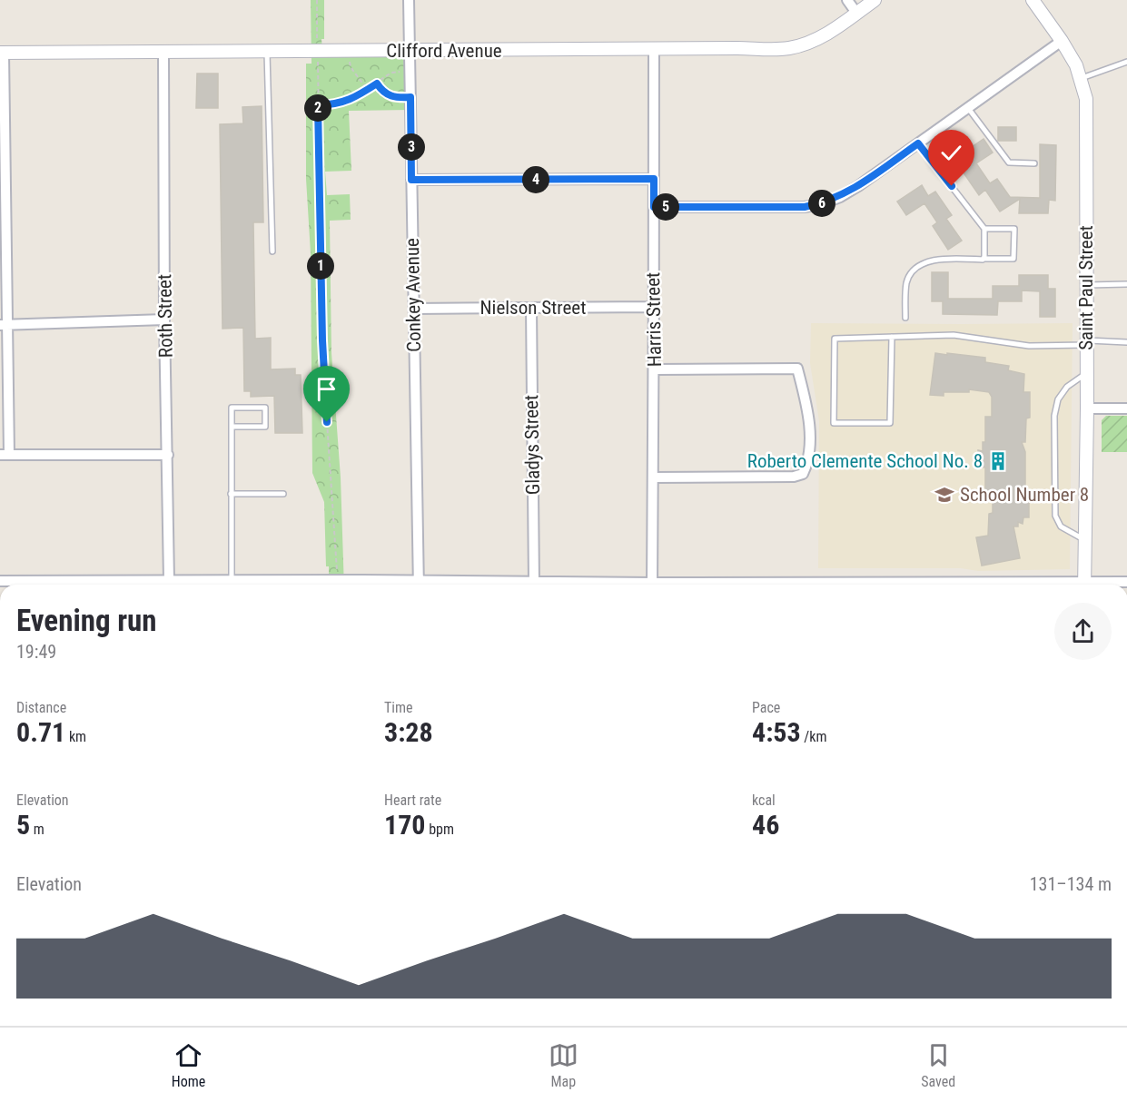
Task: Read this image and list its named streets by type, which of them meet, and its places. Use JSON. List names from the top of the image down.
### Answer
{
  "streets": {
    "main road": ["Clifford Avenue", "Saint Paul Street"],
    "street": [
      "Conkey Avenue",
      "Nielson Street",
      "Roth Street",
      "Harris Street",
      "Gladys Street"
    ]
  },
  "crossings": [
    ["Clifford Avenue", "Conkey Avenue"],
    ["Clifford Avenue", "Roth Street"],
    ["Clifford Avenue", "Harris Street"],
    ["Conkey Avenue", "Nielson Street"],
    ["Nielson Street", "Harris Street"],
    ["Nielson Street", "Gladys Street"]
  ],
  "places": {
    "building": ["Roberto Clemente School No. 8"],
    "school or university": ["School Number 8"]
  },
  "page": {
    "pins": [
      "2",
      "3",
      "4",
      "6",
      "5",
      "1"
    ],
    "heading": ["Evening run", "19:49"],
    "stats": [
      ["Distance", "0.71 km"],
      ["Time", "3:28"],
      ["Pace", "4:53 /km"],
      ["Elevation", "5 m"],
      ["Heart rate", "170 bpm"],
      ["kcal", "46"]
    ],
    "chart": ["Elevation", "131–134 m"],
    "tabs": ["Home", "Map", "Saved"]
  }
}
